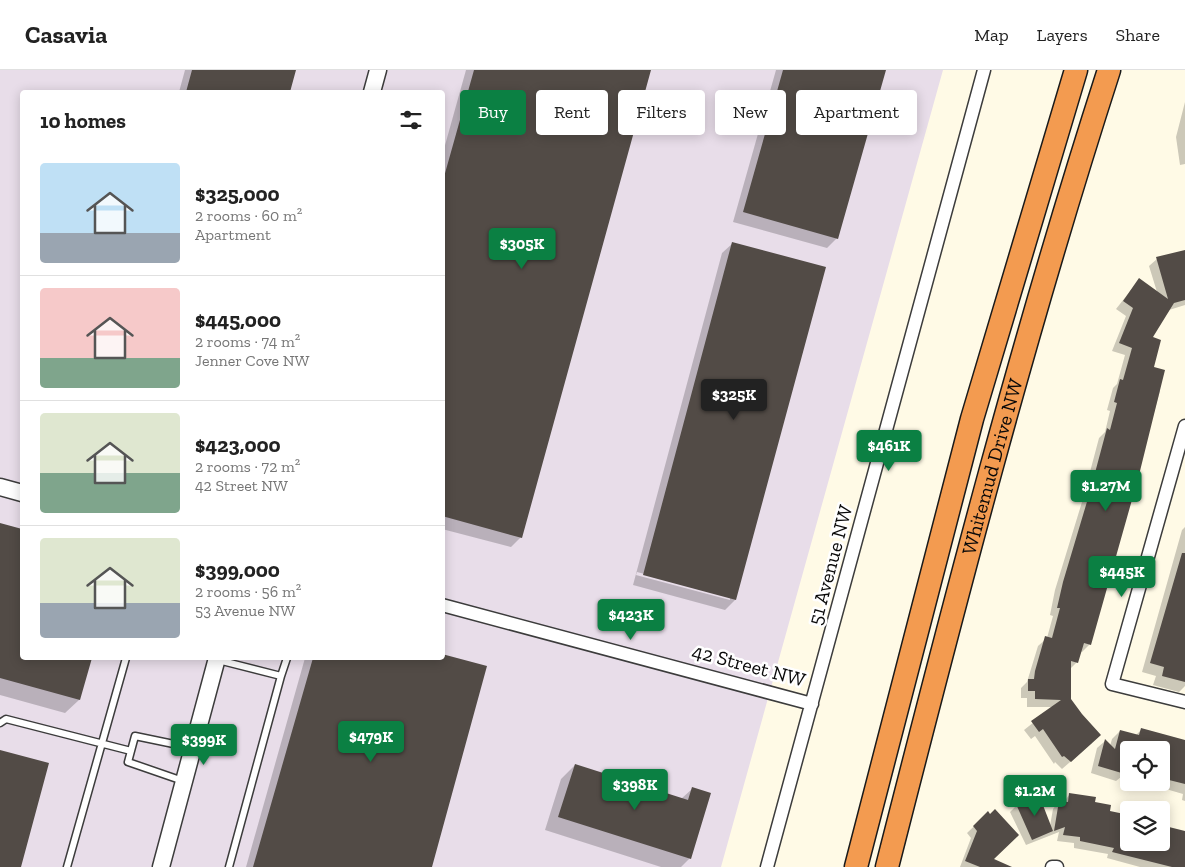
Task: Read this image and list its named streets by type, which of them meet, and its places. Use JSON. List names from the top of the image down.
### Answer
{
  "streets": {
    "highway": ["Whitemud Drive NW"],
    "street": ["51 Avenue NW", "42 Street NW"]
  },
  "crossings": [
    ["51 Avenue NW", "42 Street NW"]
  ],
  "page": {
    "header": "Casavia",
    "nav": ["Map", "Layers", "Share"],
    "chip": [
      "Buy",
      "Rent",
      "Filters",
      "New",
      "Apartment"
    ],
    "heading": "10 homes",
    "list": [
      {
        "name": "$325,000",
        "note": "2 rooms · 60 m² · Apartment"
      },
      {
        "name": "$445,000",
        "note": "2 rooms · 74 m² · Jenner Cove NW"
      },
      {
        "name": "$423,000",
        "note": "2 rooms · 72 m² · 42 Street NW"
      },
      {
        "name": "$399,000",
        "note": "2 rooms · 56 m² · 53 Avenue NW"
      }
    ],
    "price": [
      "$305K",
      "$325K",
      "$461K",
      "$1.27M",
      "$445K",
      "$423K",
      "$479K",
      "$399K",
      "$398K",
      "$1.2M"
    ]
  }
}
